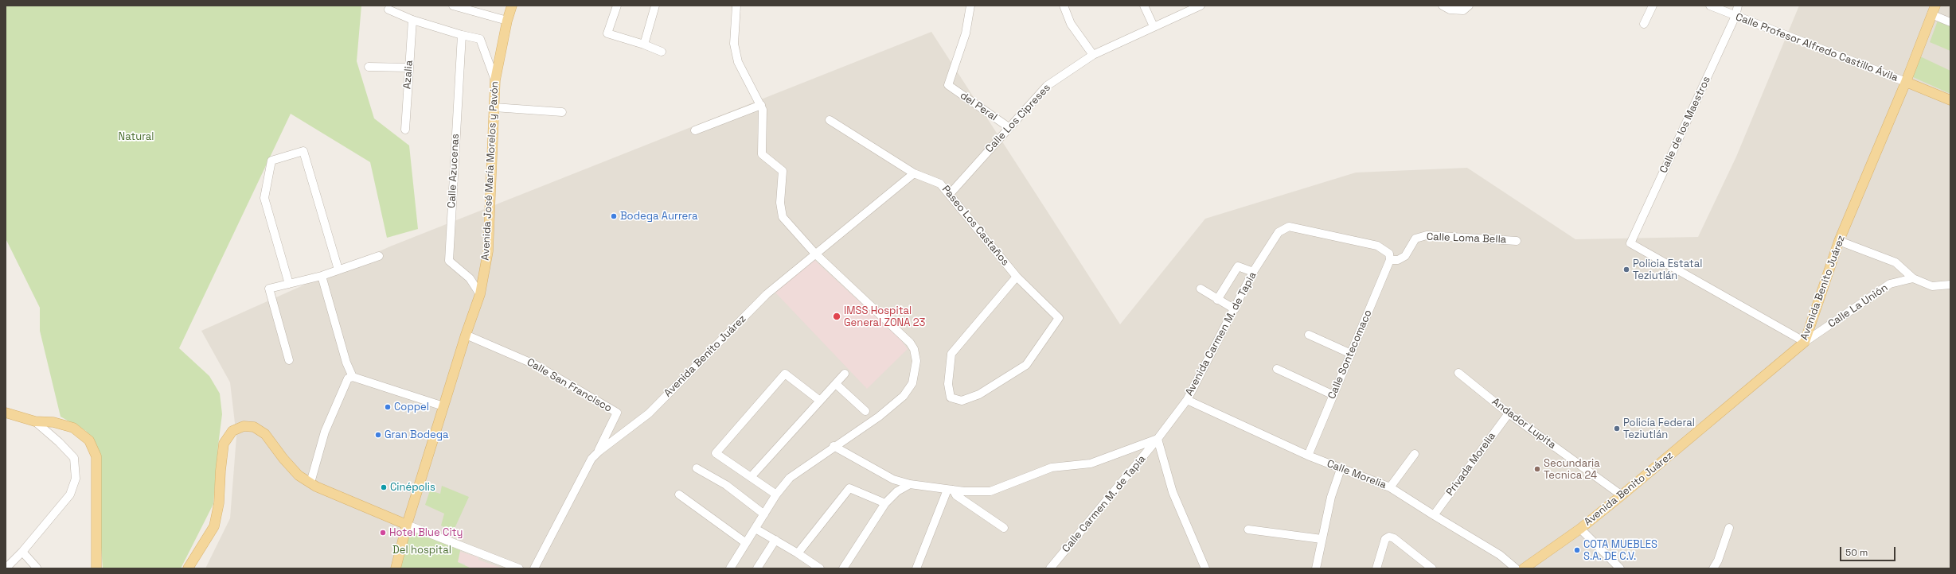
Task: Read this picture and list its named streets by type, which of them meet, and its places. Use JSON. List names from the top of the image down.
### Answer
{
  "streets": {
    "main road": ["Avenida José María Morelos y Pavón", "Avenida Benito Juárez"],
    "street": [
      "Calle Profesor Alfredo Castillo Ávila",
      "Azalia",
      "del Peral",
      "Calle Los Cipreses",
      "Calle de los Maestros",
      "Calle Azucenas",
      "Paseo Los Castaños",
      "Calle Loma Bella",
      "Calle La Unión",
      "Avenida Carmen M. de Tapia",
      "Calle Sontecomaco",
      "Calle San Francisco",
      "Andador Lupita",
      "Privada Morelia",
      "Calle Morelia",
      "Calle Carmen M. de Tapia"
    ]
  },
  "crossings": [
    ["Calle Profesor Alfredo Castillo Ávila", "Calle de los Maestros"],
    ["Calle Profesor Alfredo Castillo Ávila", "Avenida Benito Juárez"],
    ["del Peral", "Calle Los Cipreses"],
    ["Calle Los Cipreses", "Paseo Los Castaños"],
    ["Calle de los Maestros", "Avenida Benito Juárez"],
    ["Calle de los Maestros", "Calle La Unión"],
    ["Calle Azucenas", "Avenida José María Morelos y Pavón"],
    ["Avenida José María Morelos y Pavón", "Calle San Francisco"],
    ["Paseo Los Castaños", "Avenida Benito Juárez"],
    ["Calle Loma Bella", "Avenida Carmen M. de Tapia"],
    ["Calle Loma Bella", "Calle Sontecomaco"],
    ["Avenida Benito Juárez", "Calle La Unión"],
    ["Avenida Benito Juárez", "Calle San Francisco"],
    ["Avenida Benito Juárez", "Andador Lupita"],
    ["Avenida Carmen M. de Tapia", "Calle Sontecomaco"],
    ["Avenida Carmen M. de Tapia", "Calle Morelia"],
    ["Avenida Carmen M. de Tapia", "Calle Carmen M. de Tapia"],
    ["Calle Sontecomaco", "Calle Morelia"],
    ["Andador Lupita", "Privada Morelia"],
    ["Privada Morelia", "Calle Morelia"]
  ],
  "parks": ["Natural", "Del hospital"],
  "places": [
    "Bodega Aurrera",
    "Policia Estatal Teziutlán",
    "IMSS Hospital General ZONA 23",
    "Coppel",
    "Policía Federal Teziutlán",
    "Gran Bodega",
    "Secundaria Tecnica 24",
    "Cinépolis",
    "Hotel Blue City",
    "COTA MUEBLES S.A. DE C.V."
  ],
  "scale_bar": "50 m"
}
